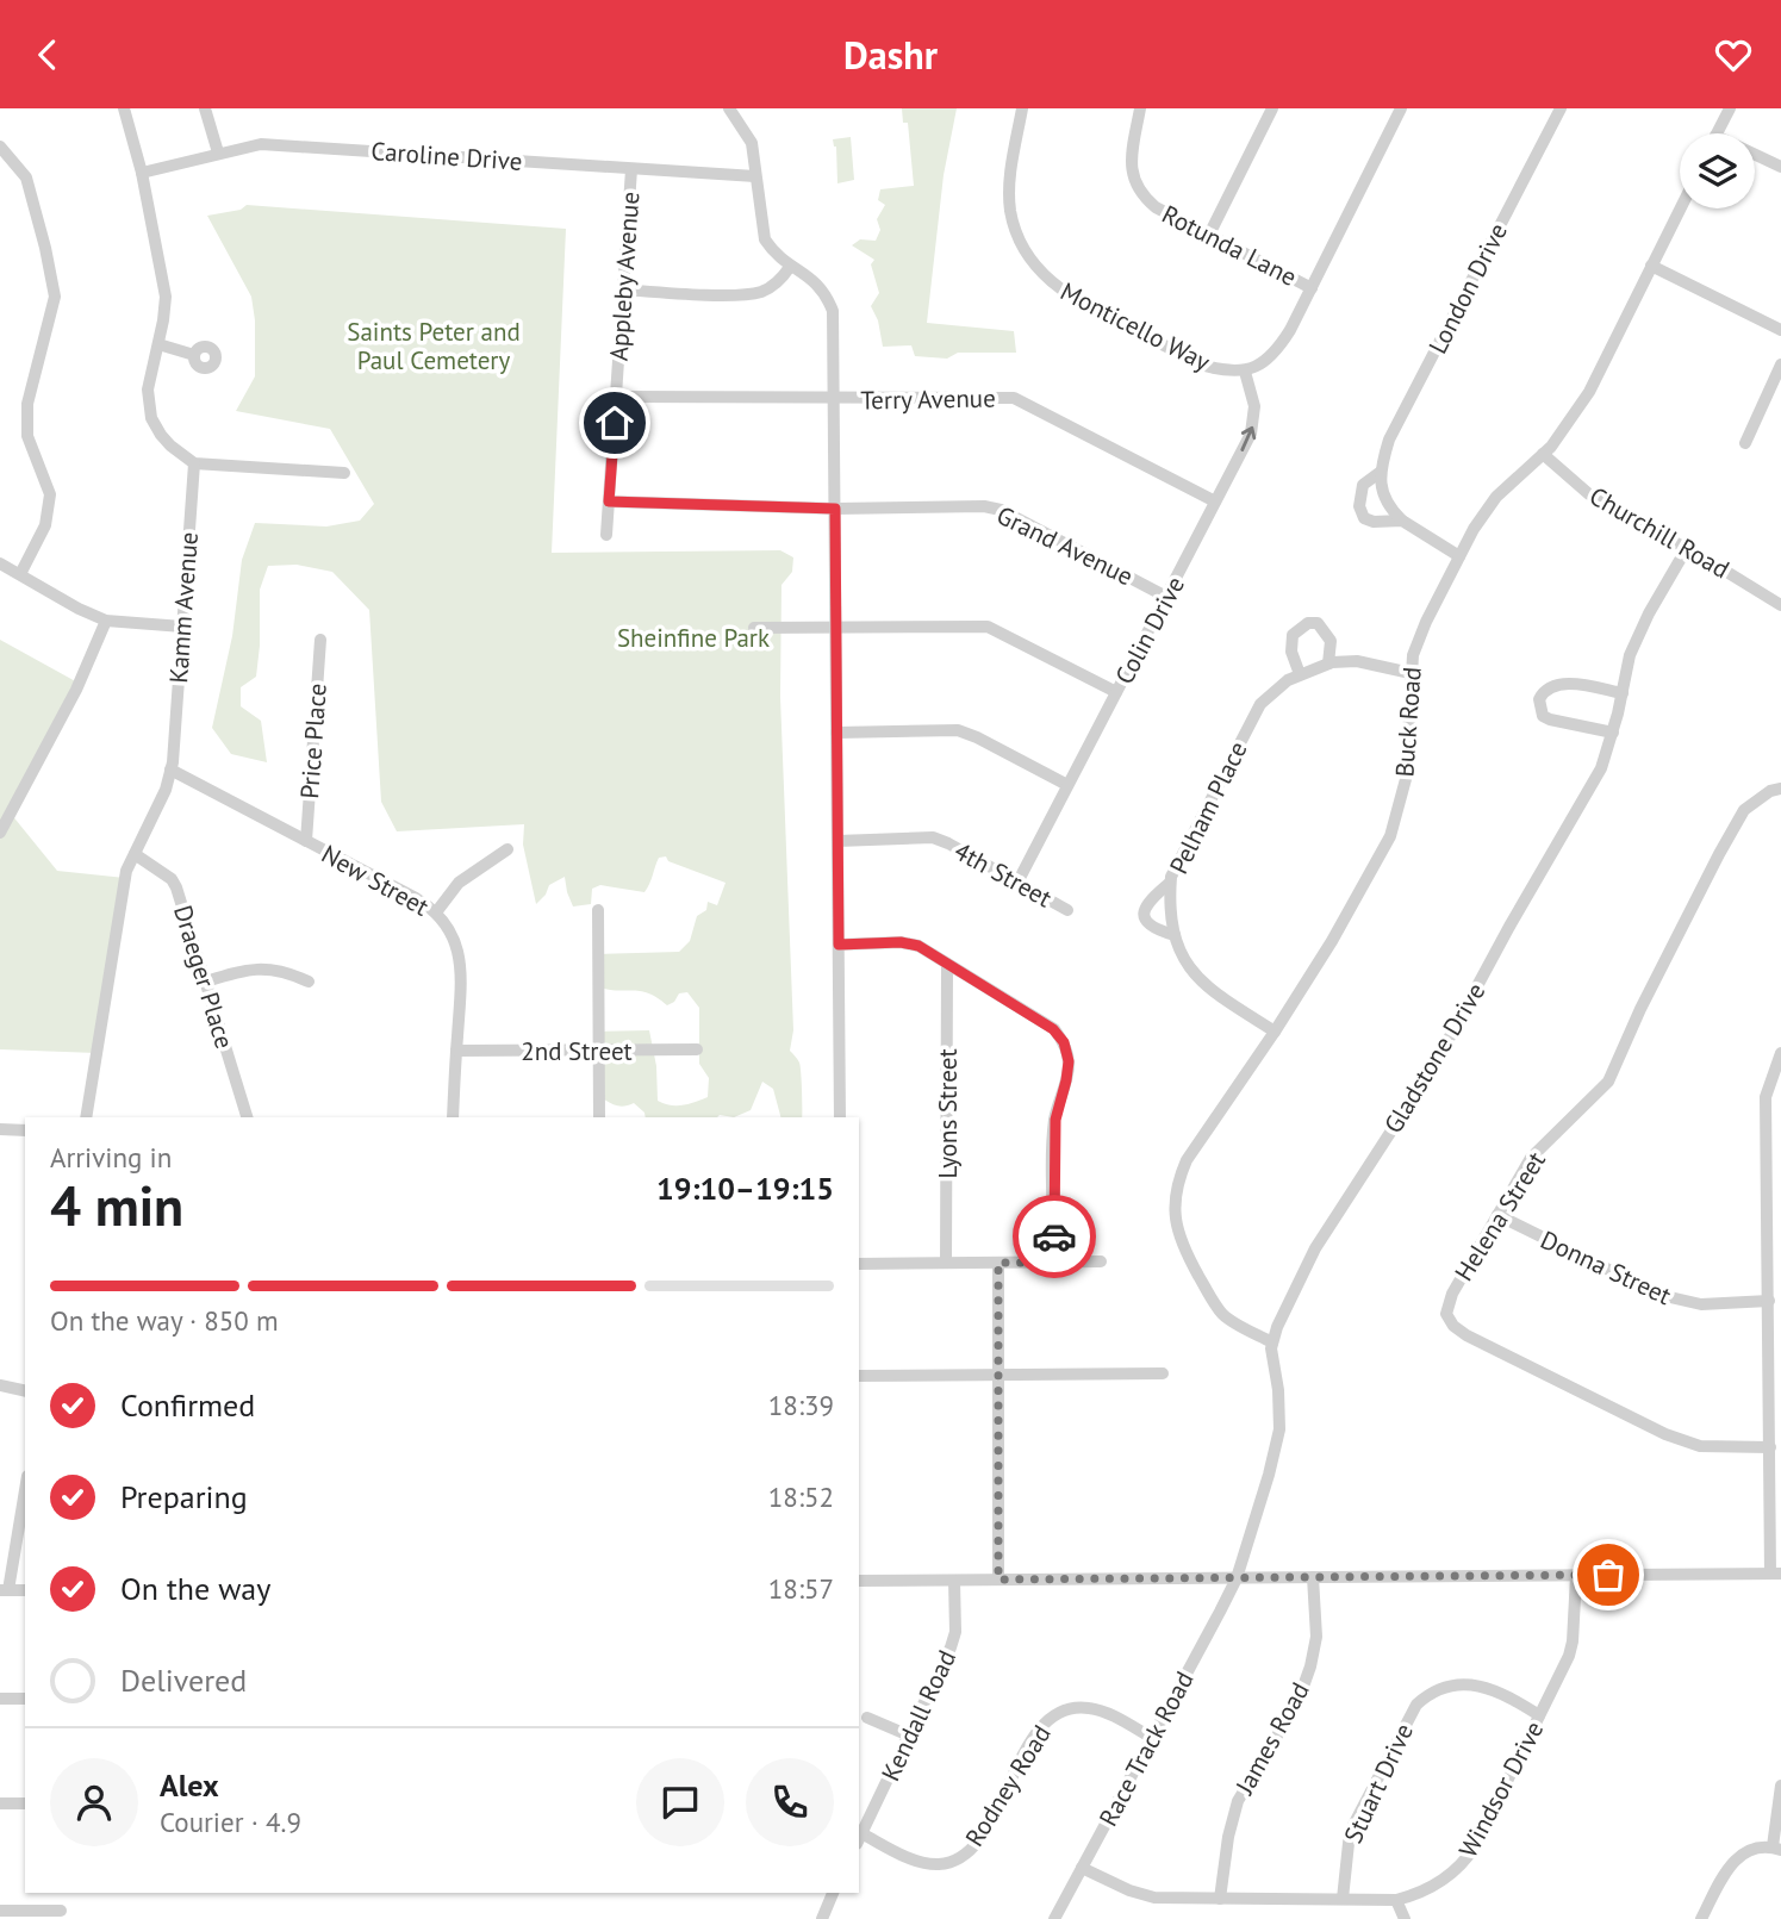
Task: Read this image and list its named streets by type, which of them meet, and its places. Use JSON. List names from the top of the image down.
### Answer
{
  "streets": {
    "street": [
      "Caroline Drive",
      "Rotunda Lane",
      "Appleby Avenue",
      "London Drive",
      "Monticello Way",
      "Terry Avenue",
      "Churchill Road",
      "Grand Avenue",
      "Kamm Avenue",
      "Colin Drive",
      "Buck Road",
      "Price Place",
      "Pelham Place",
      "4th Street",
      "New Street",
      "Draeger Place",
      "2nd Street",
      "Gladstone Drive",
      "Lyons Street",
      "Helena Street",
      "Donna Street",
      "Kendall Road",
      "James Road",
      "Race Track Road",
      "Stuart Drive",
      "Rodney Road",
      "Windsor Drive"
    ]
  },
  "crossings": [
    ["Caroline Drive", "Appleby Avenue"],
    ["Rotunda Lane", "Monticello Way"],
    ["Appleby Avenue", "Terry Avenue"],
    ["Appleby Avenue", "Grand Avenue"],
    ["London Drive", "Buck Road"],
    ["Monticello Way", "Colin Drive"],
    ["Terry Avenue", "Colin Drive"],
    ["Churchill Road", "Buck Road"],
    ["Churchill Road", "Gladstone Drive"],
    ["Grand Avenue", "Colin Drive"],
    ["Kamm Avenue", "New Street"],
    ["Kamm Avenue", "Draeger Place"],
    ["Colin Drive", "4th Street"],
    ["Buck Road", "Pelham Place"],
    ["Buck Road", "Gladstone Drive"],
    ["Price Place", "New Street"],
    ["New Street", "2nd Street"],
    ["Gladstone Drive", "Race Track Road"],
    ["Helena Street", "Donna Street"],
    ["Kendall Road", "Rodney Road"],
    ["James Road", "Windsor Drive"],
    ["Race Track Road", "Rodney Road"],
    ["Race Track Road", "Windsor Drive"],
    ["Stuart Drive", "Windsor Drive"]
  ],
  "parks": ["Saints Peter and Paul Cemetery", "Sheinfine Park"],
  "page": {
    "header": "Dashr",
    "heading": ["4 min", "Arriving in", "19:10–19:15"],
    "panel": ["Alex", "Courier · 4.9"],
    "bar": "On the way · 850 m",
    "list": [
      ["Confirmed", "18:39"],
      ["Preparing", "18:52"],
      ["On the way", "18:57"],
      "Delivered"
    ]
  }
}
